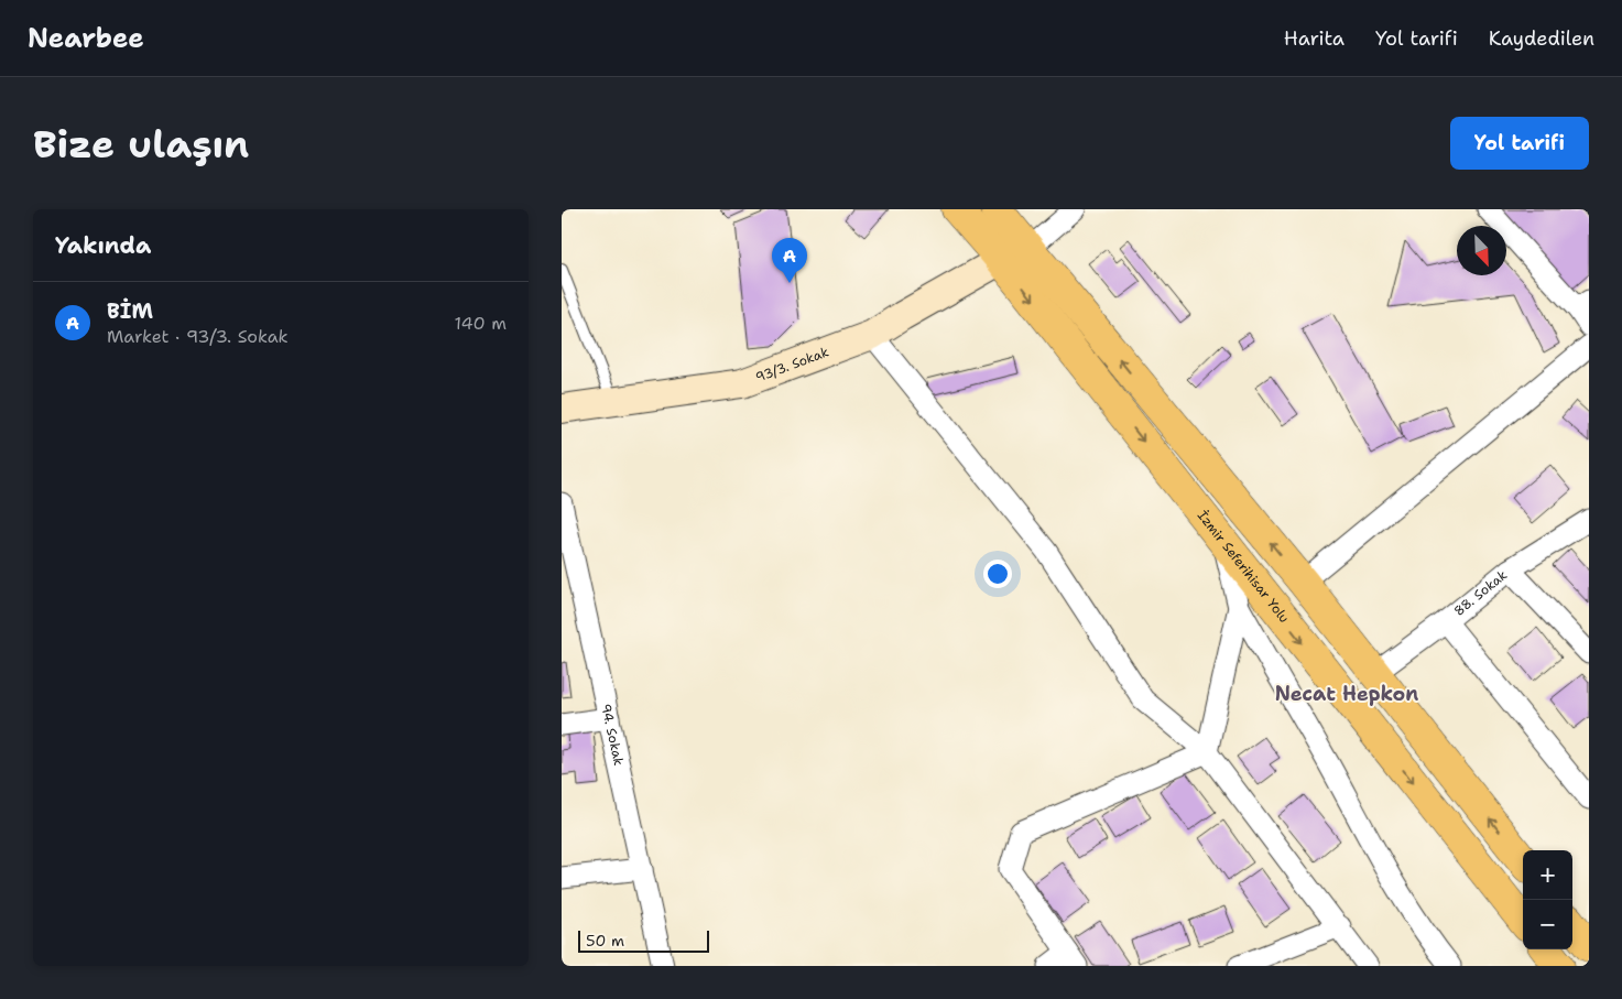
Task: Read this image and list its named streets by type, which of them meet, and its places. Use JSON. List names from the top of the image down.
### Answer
{
  "streets": {
    "main road": ["İzmir Seferihisar Yolu"],
    "street": ["93/3. Sokak", "88. Sokak", "94. Sokak"]
  },
  "crossings": [
    ["93/3. Sokak", "İzmir Seferihisar Yolu"]
  ],
  "districts": ["Necat Hepkon"],
  "scale_bar": "50 m",
  "north": "bottom right",
  "page": {
    "header": "Nearbee",
    "nav": ["Harita", "Yol tarifi", "Kaydedilen"],
    "buttons": "Yol tarifi",
    "title": "Bize ulaşın",
    "heading": "Yakında",
    "pins": "A",
    "list": [
      {
        "mark": "A",
        "name": "BİM",
        "note": "Market · 93/3. Sokak",
        "value": "140 m"
      }
    ],
    "map_buttons": ["+", "−"],
    "scale": "50 m"
  }
}
